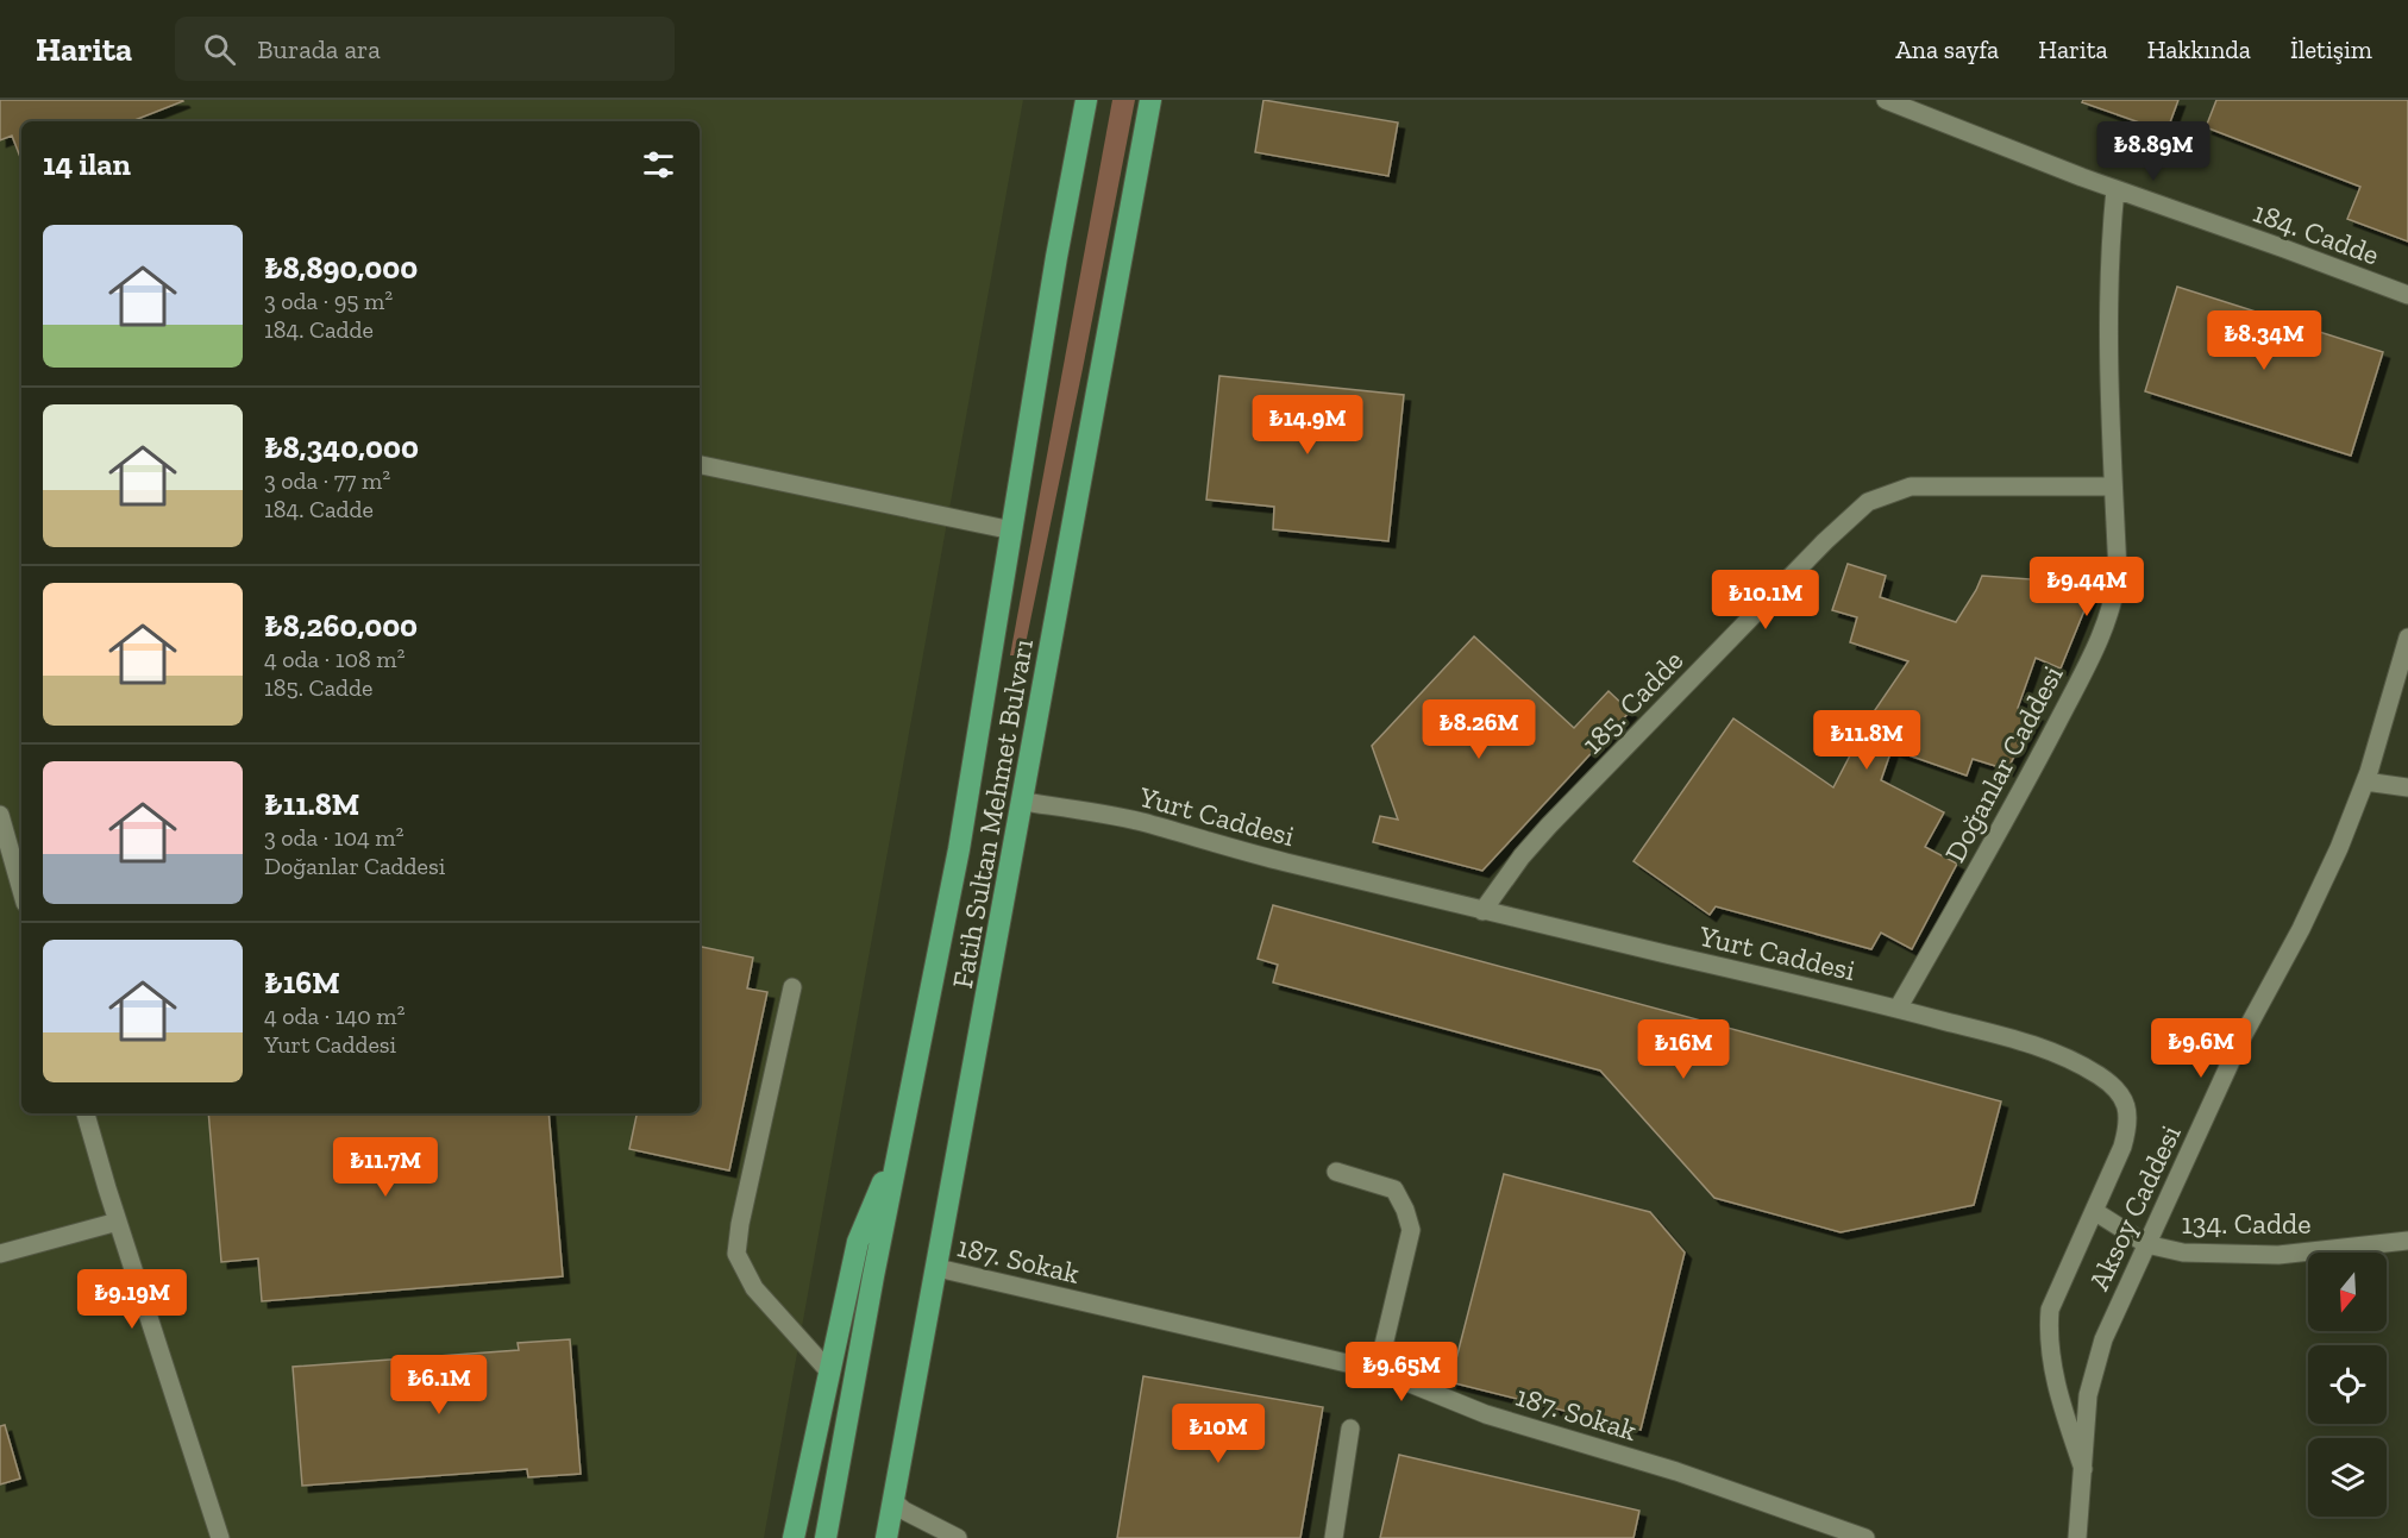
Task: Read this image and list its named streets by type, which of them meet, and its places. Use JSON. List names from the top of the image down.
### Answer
{
  "streets": {
    "highway": ["Fatih Sultan Mehmet Bulvarı"],
    "street": [
      "184. Cadde",
      "185. Cadde",
      "Doğanlar Caddesi",
      "Yurt Caddesi",
      "Aksoy Caddesi",
      "134. Cadde",
      "187. Sokak"
    ]
  },
  "crossings": [
    ["184. Cadde", "Doğanlar Caddesi"],
    ["185. Cadde", "Doğanlar Caddesi"],
    ["185. Cadde", "Yurt Caddesi"],
    ["Doğanlar Caddesi", "Yurt Caddesi"],
    ["Fatih Sultan Mehmet Bulvarı", "Yurt Caddesi"],
    ["Fatih Sultan Mehmet Bulvarı", "187. Sokak"],
    ["Yurt Caddesi", "Aksoy Caddesi"],
    ["Yurt Caddesi", "134. Cadde"],
    ["Aksoy Caddesi", "134. Cadde"]
  ],
  "north": "bottom",
  "page": {
    "header": "Harita",
    "search": "Burada ara",
    "nav": [
      "Ana sayfa",
      "Harita",
      "Hakkında",
      "İletişim"
    ],
    "price": [
      "₺8.89M",
      "₺8.34M",
      "₺14.9M",
      "₺9.44M",
      "₺10.1M",
      "₺8.26M",
      "₺11.8M",
      "₺9.6M",
      "₺16M",
      "₺11.7M",
      "₺9.19M",
      "₺9.65M",
      "₺6.1M",
      "₺10M"
    ],
    "heading": "14 ilan",
    "list": [
      {
        "name": "₺8,890,000",
        "note": "3 oda · 95 m² · 184. Cadde"
      },
      {
        "name": "₺8,340,000",
        "note": "3 oda · 77 m² · 184. Cadde"
      },
      {
        "name": "₺8,260,000",
        "note": "4 oda · 108 m² · 185. Cadde"
      },
      {
        "name": "₺11.8M",
        "note": "3 oda · 104 m² · Doğanlar Caddesi"
      },
      {
        "name": "₺16M",
        "note": "4 oda · 140 m² · Yurt Caddesi"
      }
    ]
  }
}
